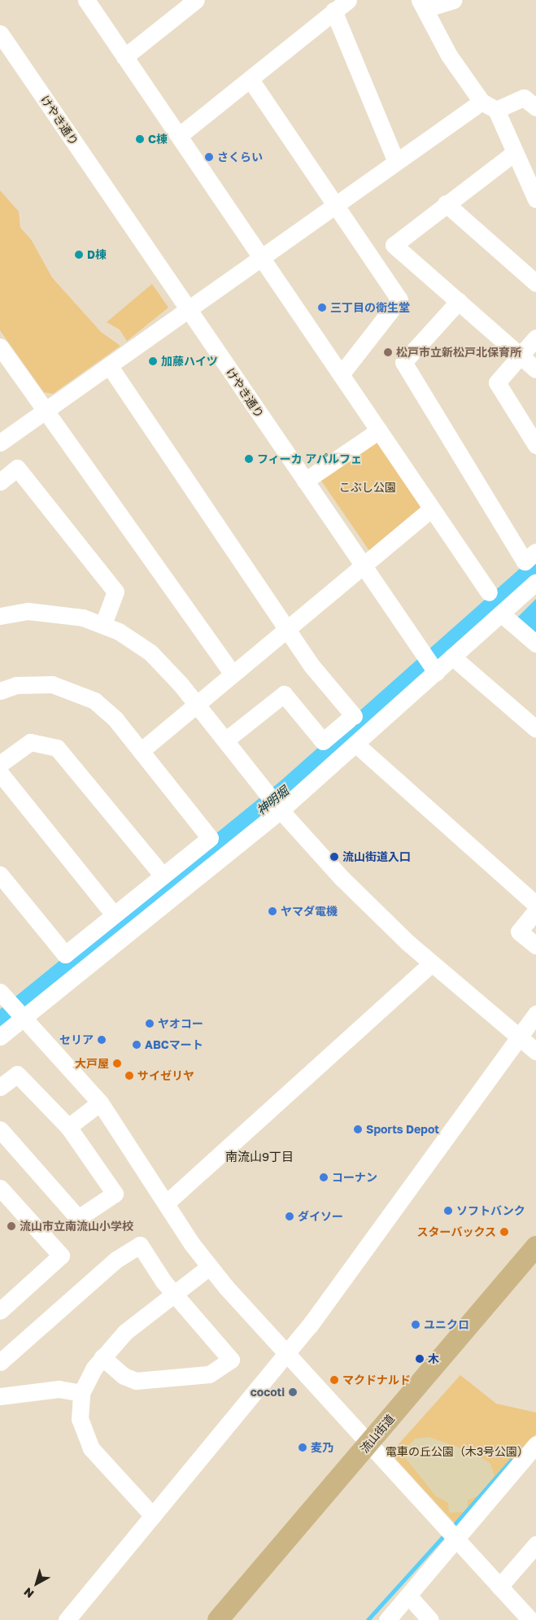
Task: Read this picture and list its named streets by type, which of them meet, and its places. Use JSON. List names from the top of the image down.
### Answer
{
  "streets": {
    "main road": ["流山街道"],
    "street": ["けやき通り"]
  },
  "districts": ["南流山9丁目"],
  "water": ["神明堀"],
  "parks": ["こぶし公園", "電車の丘公園（木3号公園）"],
  "places": [
    "C棟",
    "さくらい",
    "D棟",
    "三丁目の衛生堂",
    "松戸市立新松戸北保育所",
    "加藤ハイツ",
    "フィーカ アパルフェ",
    "流山街道入口",
    "ヤマダ電機",
    "ヤオコー",
    "セリア",
    "ABCマート",
    "大戸屋",
    "サイゼリヤ",
    "Sports Depot",
    "コーナン",
    "ソフトバンク",
    "ダイソー",
    "流山市立南流山小学校",
    "スターバックス",
    "ユニクロ",
    "木",
    "マクドナルド",
    "cocoti",
    "麦乃"
  ],
  "north": "bottom left"
}
